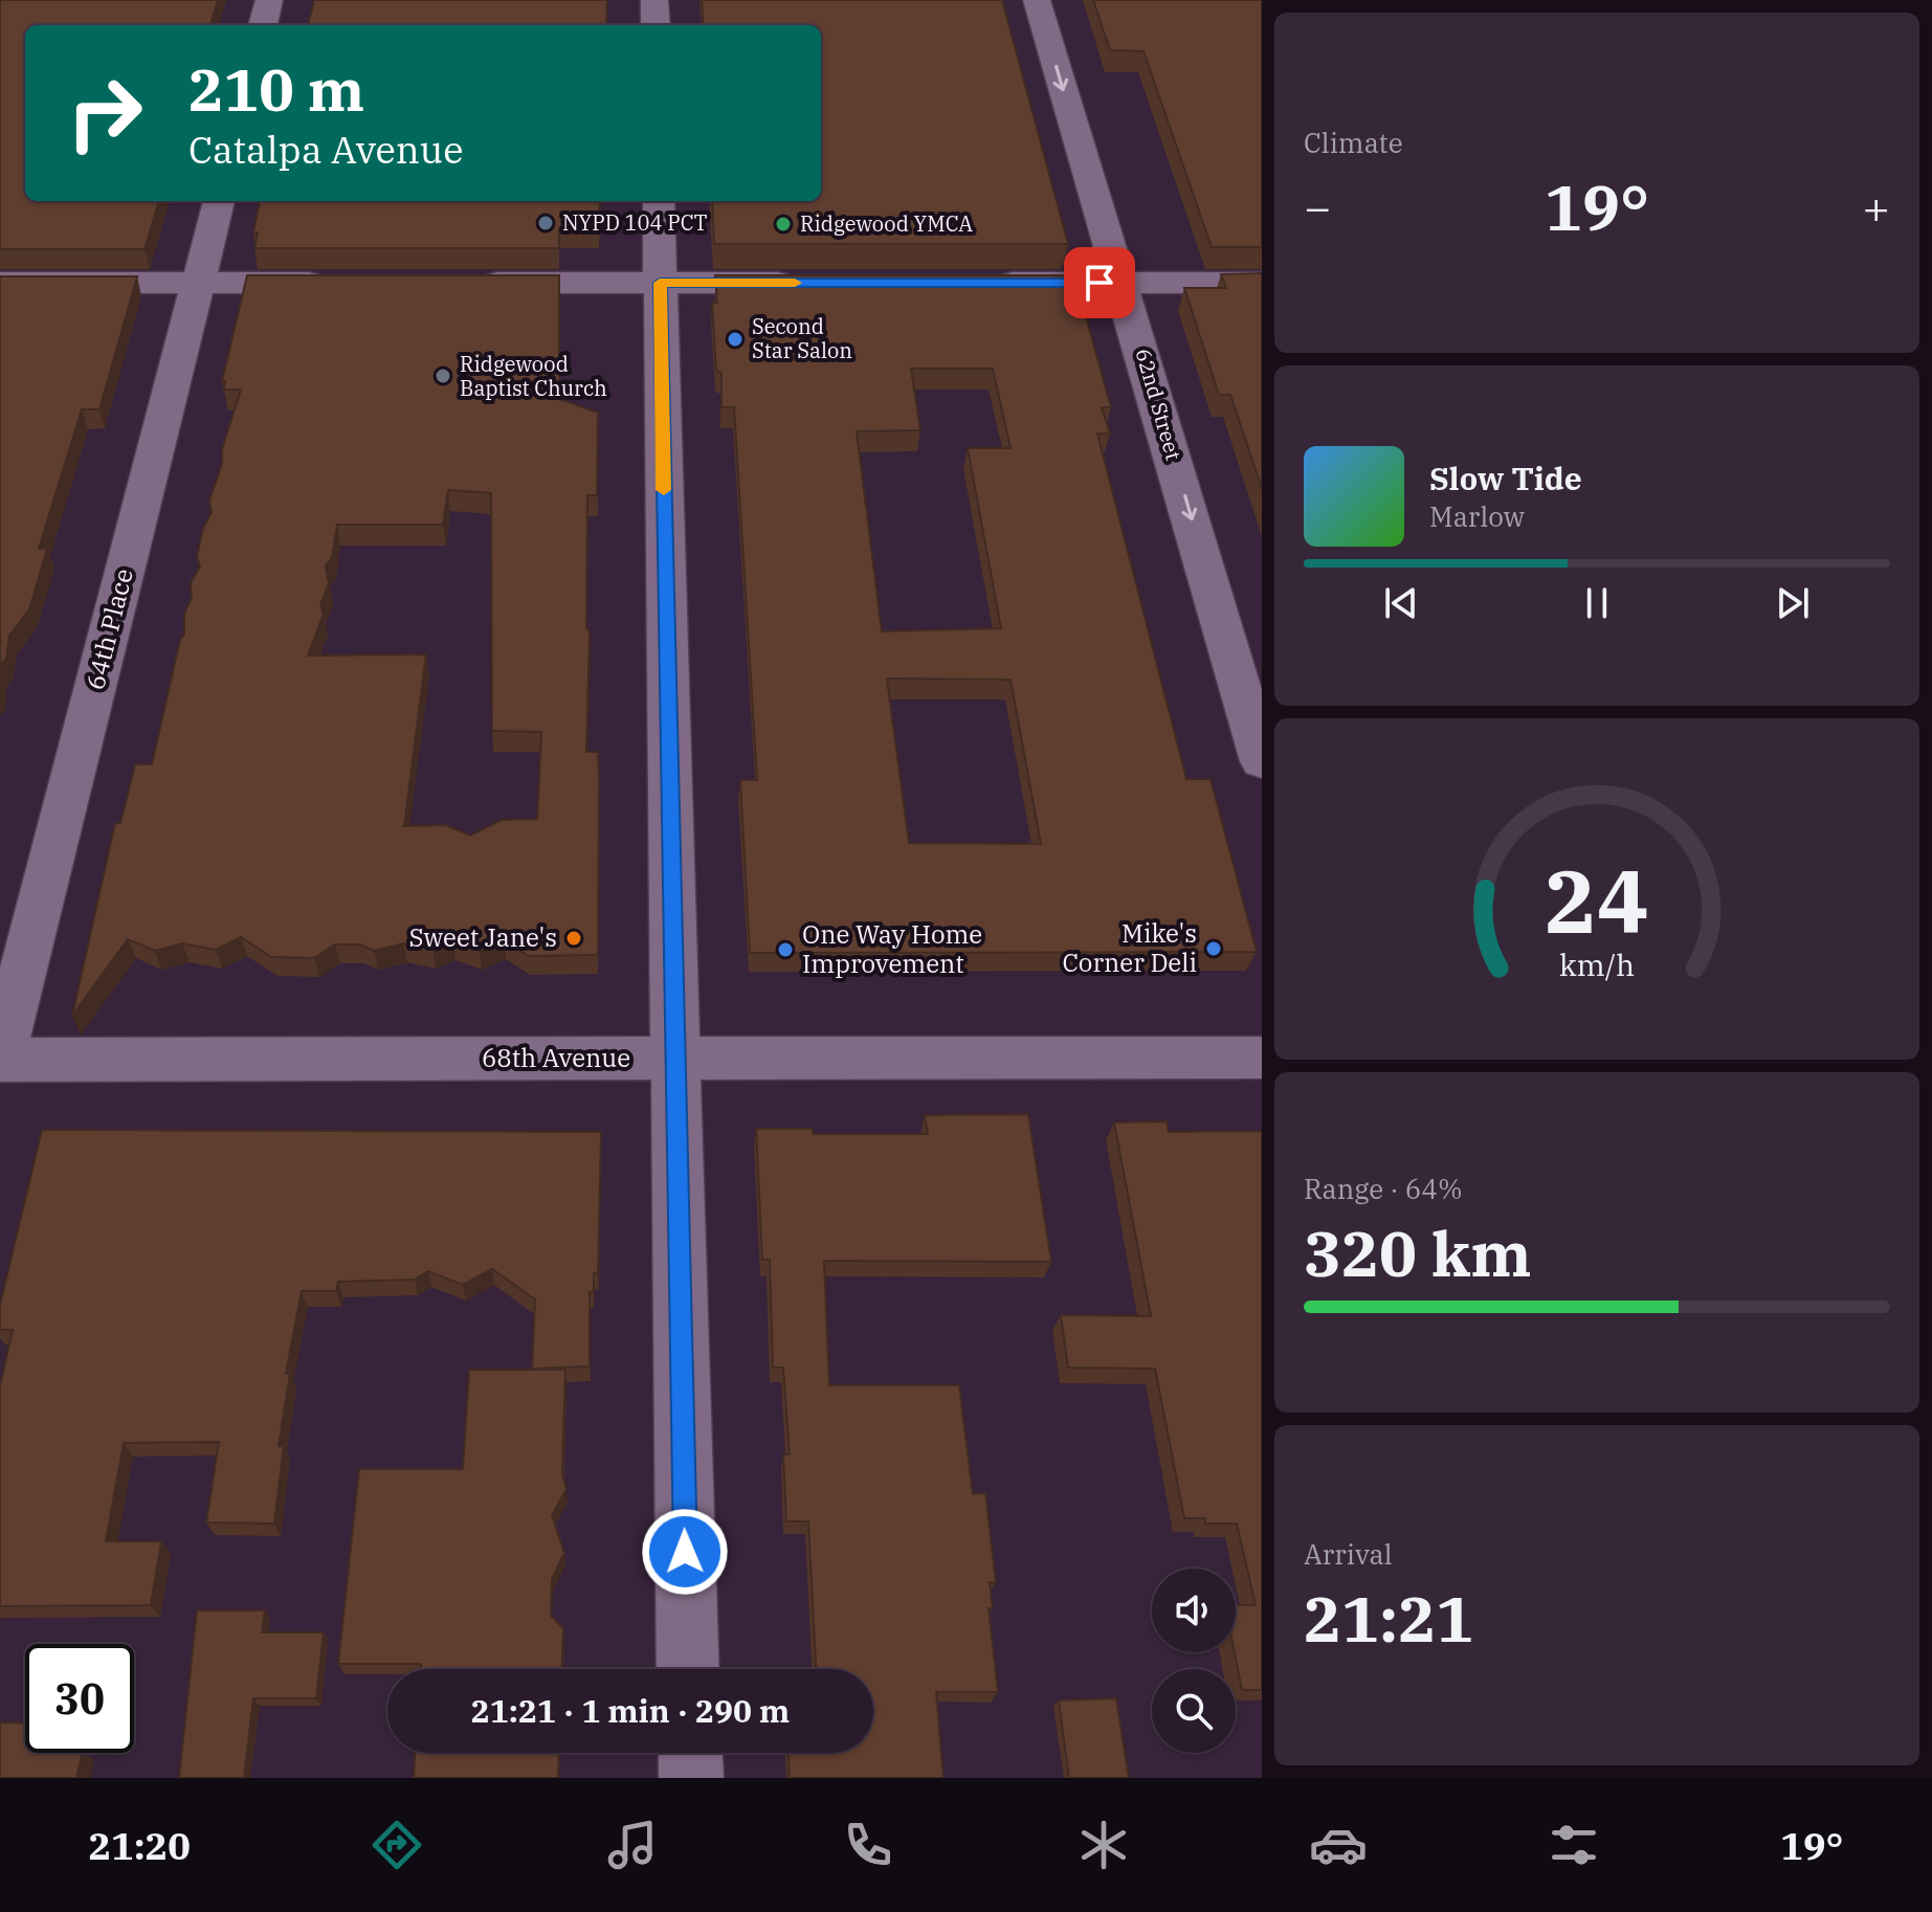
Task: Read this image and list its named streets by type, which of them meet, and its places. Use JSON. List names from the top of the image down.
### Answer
{
  "streets": {
    "street": ["62nd Street", "64th Place", "68th Avenue"]
  },
  "crossings": [
    ["64th Place", "68th Avenue"]
  ],
  "one_way": ["62nd Street"],
  "places": [
    "NYPD 104 PCT",
    "Ridgewood YMCA",
    "Second Star Salon",
    "Ridgewood Baptist Church",
    "Sweet Jane's",
    "Mike's Corner Deli",
    "One Way Home Improvement"
  ],
  "page": {
    "tile": [
      "Climate",
      ["Range · 64%", "320 km"],
      ["Arrival", "21:21"]
    ],
    "turn": ["210 m", "Catalpa Avenue"],
    "heat": ["−", "19°", "+"],
    "song": ["Slow Tide", "Marlow"],
    "limit": "30",
    "trip": "21:21 · 1 min · 290 m",
    "tabs": ["21:20", "19°"],
    "gauge": ["24", "km/h"]
  }
}
